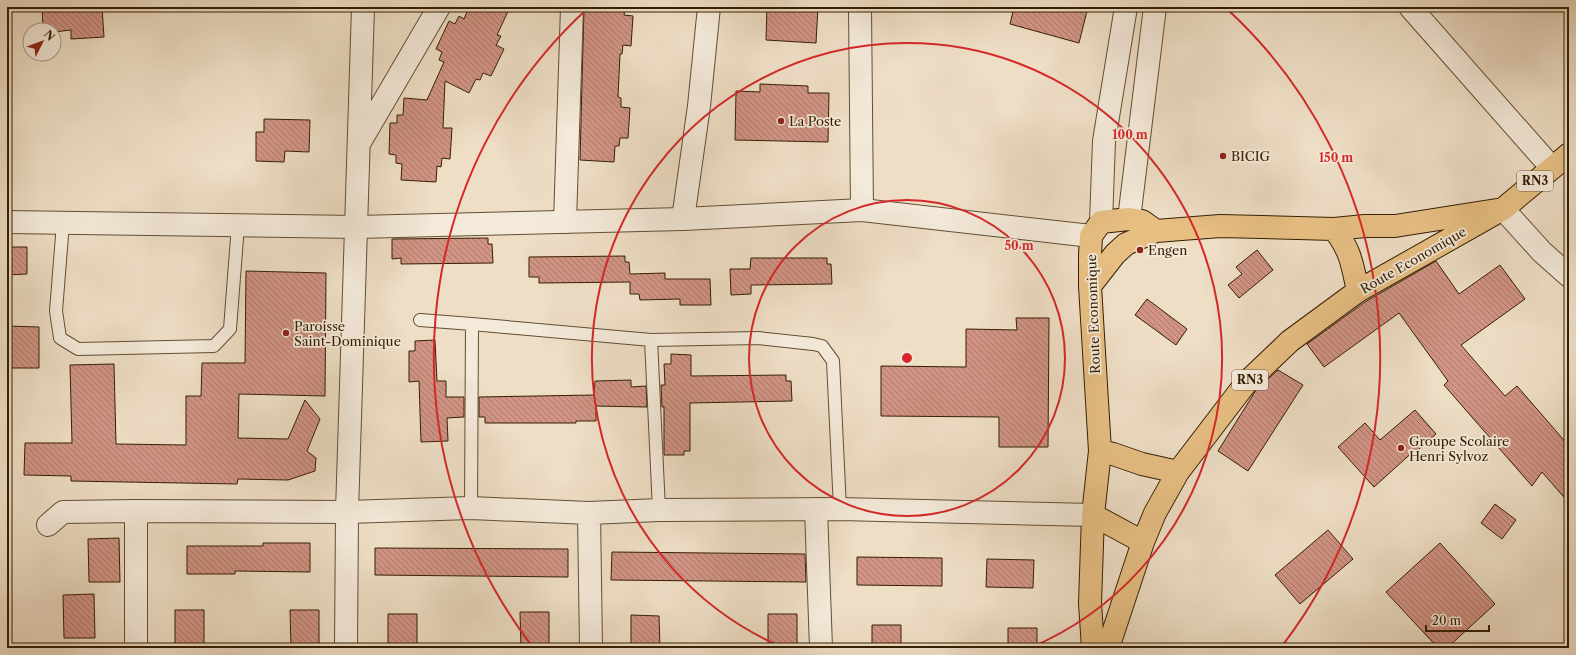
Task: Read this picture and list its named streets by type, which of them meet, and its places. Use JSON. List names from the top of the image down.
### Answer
{
  "streets": {
    "highway": ["RN3", "Route Economique"]
  },
  "places": [
    "La Poste",
    "BICIG",
    "Engen",
    "Paroisse Saint-Dominique",
    "Groupe Scolaire Henri Sylvoz"
  ],
  "scale_bar": "20 m",
  "north": "top right",
  "rings": ["100 m", "150 m", "50 m"]
}
